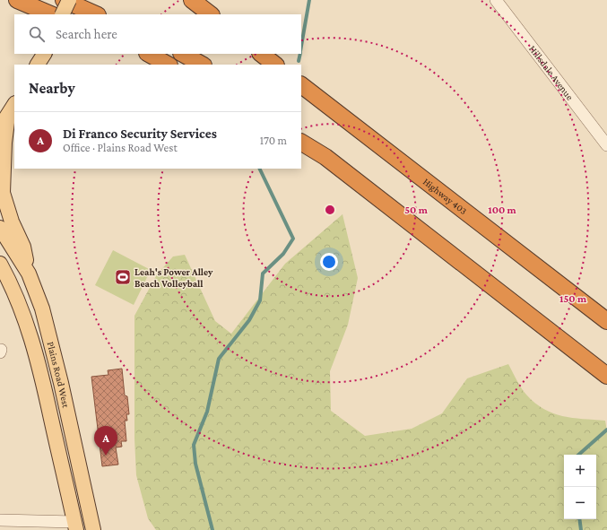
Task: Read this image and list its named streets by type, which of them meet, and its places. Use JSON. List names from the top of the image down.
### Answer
{
  "streets": {
    "highway": ["Highway 403"],
    "main road": ["Plains Road West"],
    "street": ["Hillsdale Avenue"]
  },
  "places": {
    "sports": ["Leah's Power Alley Beach Volleyball"]
  },
  "page": {
    "search": "Search here",
    "heading": "Nearby",
    "list": [
      {
        "mark": "A",
        "name": "Di Franco Security Services",
        "note": "Office · Plains Road West",
        "value": "170 m"
      }
    ],
    "pins": "A",
    "map_buttons": ["+", "−"]
  },
  "rings": ["50 m", "100 m", "150 m"]
}
